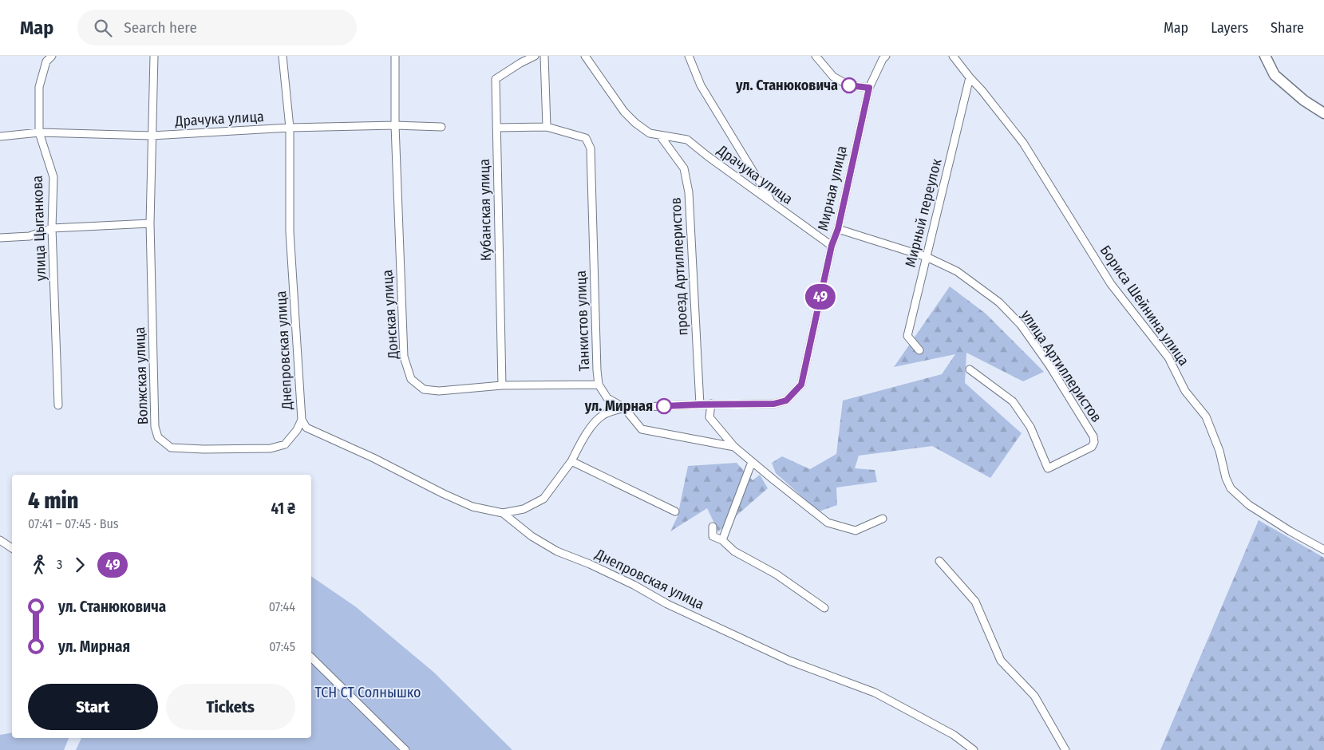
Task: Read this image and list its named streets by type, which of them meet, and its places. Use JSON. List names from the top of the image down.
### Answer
{
  "streets": {
    "street": [
      "Драчука улица",
      "Мирная улица",
      "Кубанская улица",
      "Мирный переулок",
      "улица Цыганкова",
      "проезд Артиллеристов",
      "Бориса Шейнина улица",
      "Донская улица",
      "Танкистов улица",
      "Днепровская улица",
      "улица Артиллеристов",
      "Волжская улица"
    ]
  },
  "crossings": [
    ["Драчука улица", "Мирная улица"],
    ["Драчука улица", "улица Цыганкова"],
    ["Драчука улица", "проезд Артиллеристов"],
    ["Драчука улица", "Донская улица"],
    ["Драчука улица", "Днепровская улица"],
    ["Драчука улица", "Волжская улица"],
    ["Мирная улица", "проезд Артиллеристов"],
    ["Мирная улица", "Танкистов улица"],
    ["Мирная улица", "улица Артиллеристов"],
    ["Кубанская улица", "Донская улица"],
    ["Мирный переулок", "Бориса Шейнина улица"],
    ["Мирный переулок", "улица Артиллеристов"],
    ["Донская улица", "Танкистов улица"],
    ["Днепровская улица", "Волжская улица"]
  ],
  "parks": ["ТСН СТ Солнышко"],
  "places": ["ул. Станюковича", "ул. Мирная"],
  "lines": ["bus line 49"],
  "page": {
    "header": "Map",
    "search": "Search here",
    "nav": ["Map", "Layers", "Share"],
    "on_map": "49",
    "heading": ["4 min", "07:41 – 07:45 · Bus", "41 ₴"],
    "legs": ["3", "49"],
    "list": [
      {
        "name": "ул. Станюковича",
        "value": "07:44"
      },
      {
        "name": "ул. Мирная",
        "value": "07:45"
      }
    ],
    "buttons": ["Start", "Tickets"]
  }
}
